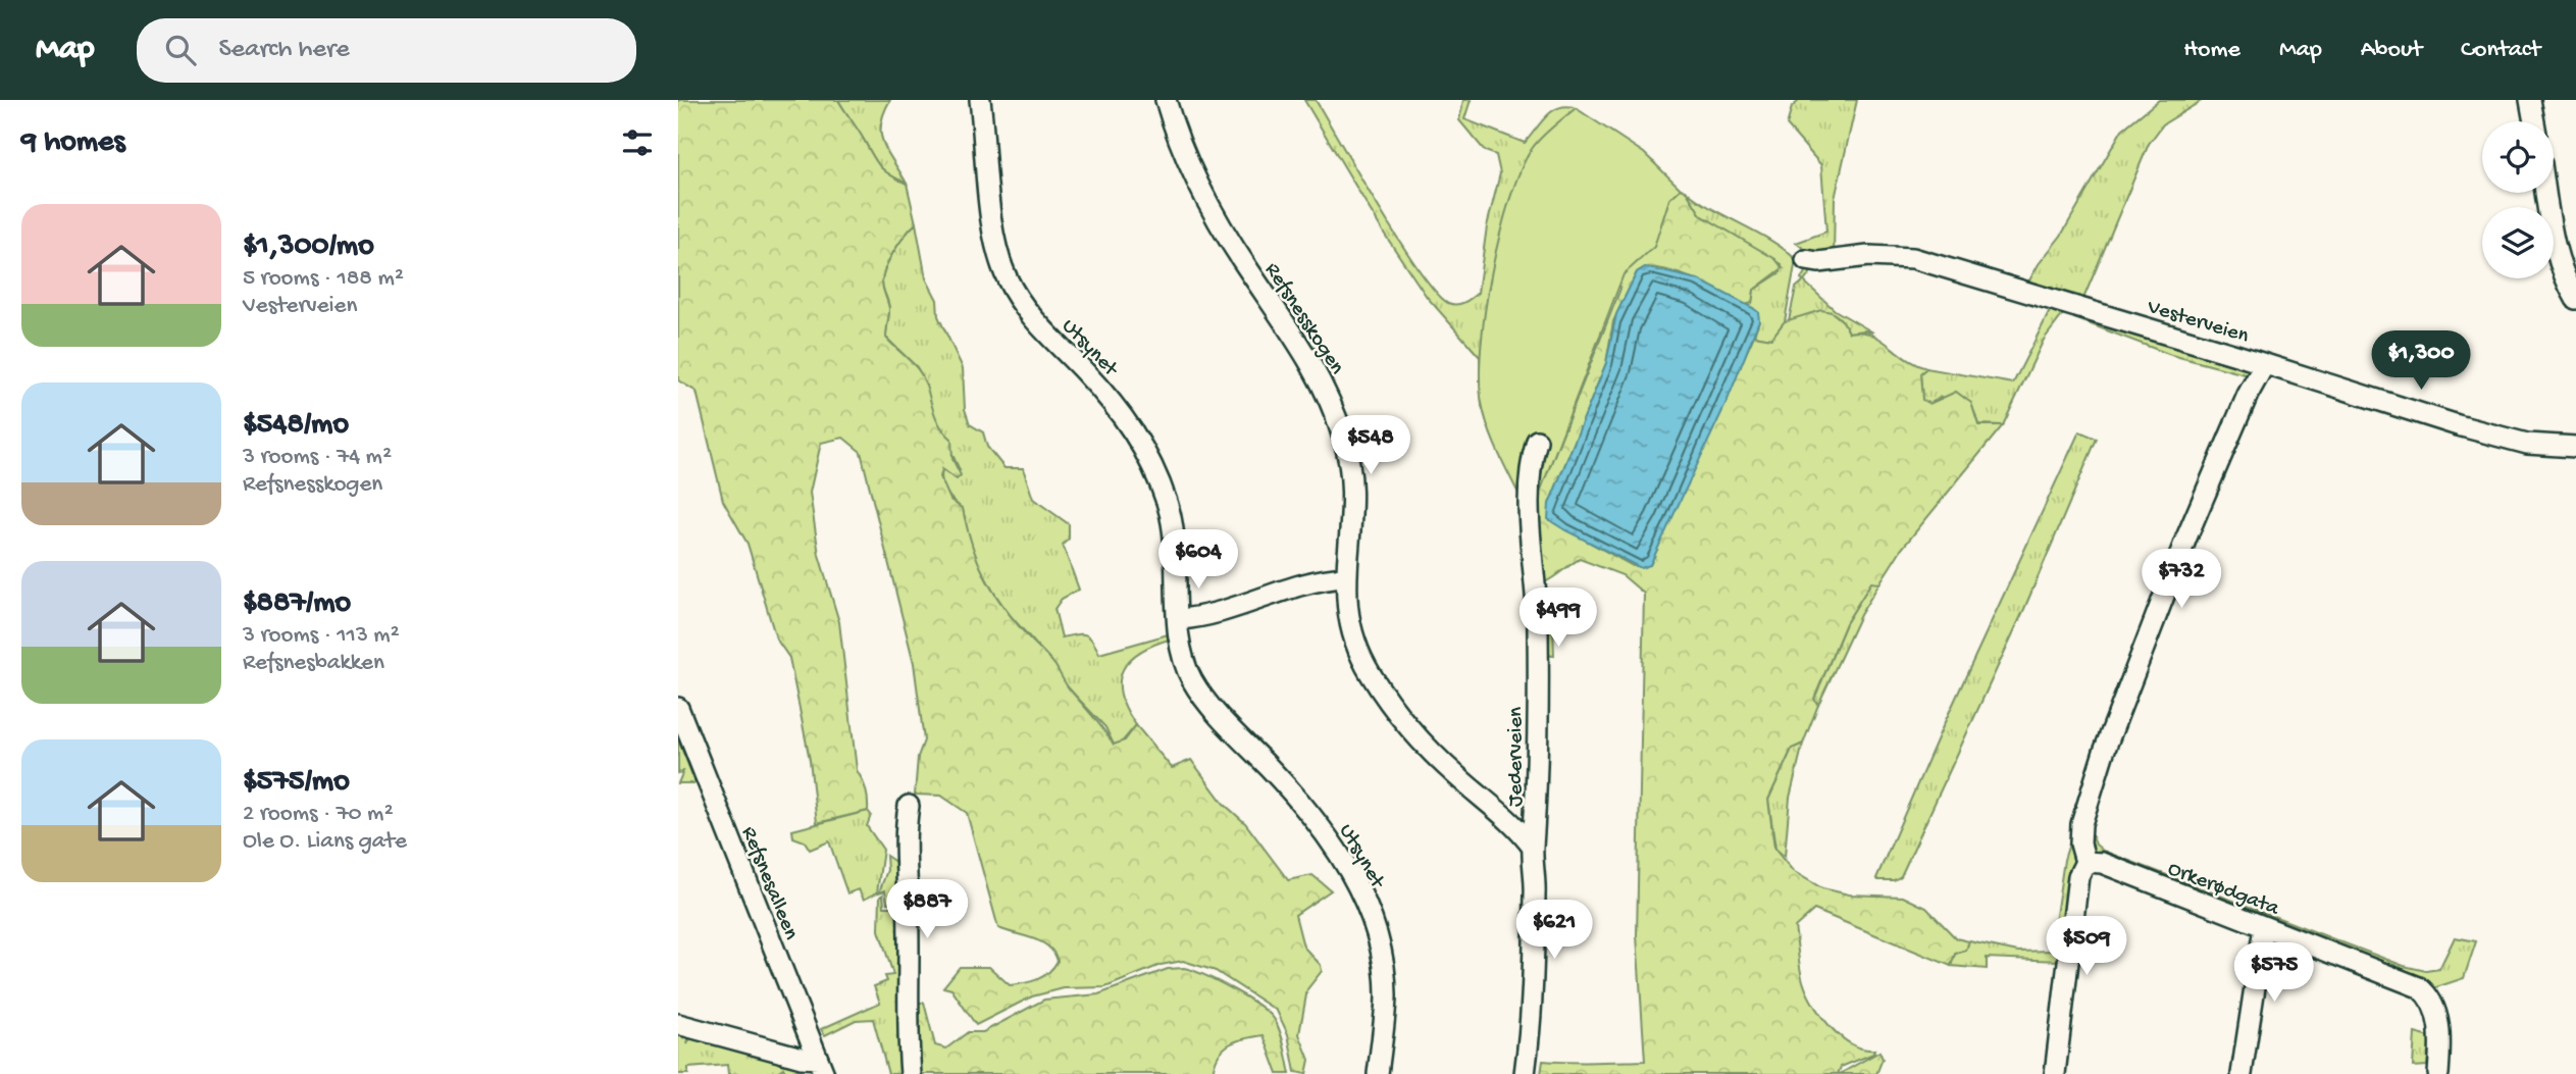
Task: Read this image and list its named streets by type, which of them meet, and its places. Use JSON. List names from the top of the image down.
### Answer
{
  "streets": {
    "street": [
      "Refsnesskogen",
      "Vesterveien",
      "Utsynet",
      "Jederveien",
      "Refsnesalleen",
      "Orkerødgata"
    ]
  },
  "crossings": [
    ["Refsnesskogen", "Jederveien"]
  ],
  "page": {
    "header": "Map",
    "search": "Search here",
    "nav": [
      "Home",
      "Map",
      "About",
      "Contact"
    ],
    "heading": "9 homes",
    "list": [
      {
        "name": "$1,300/mo",
        "note": "5 rooms · 188 m² · Vesterveien"
      },
      {
        "name": "$548/mo",
        "note": "3 rooms · 74 m² · Refsnesskogen"
      },
      {
        "name": "$887/mo",
        "note": "3 rooms · 113 m² · Refsnesbakken"
      },
      {
        "name": "$575/mo",
        "note": "2 rooms · 70 m² · Ole O. Lians gate"
      }
    ],
    "price": [
      "$1,300",
      "$548",
      "$604",
      "$732",
      "$499",
      "$887",
      "$621",
      "$509",
      "$575"
    ]
  }
}
